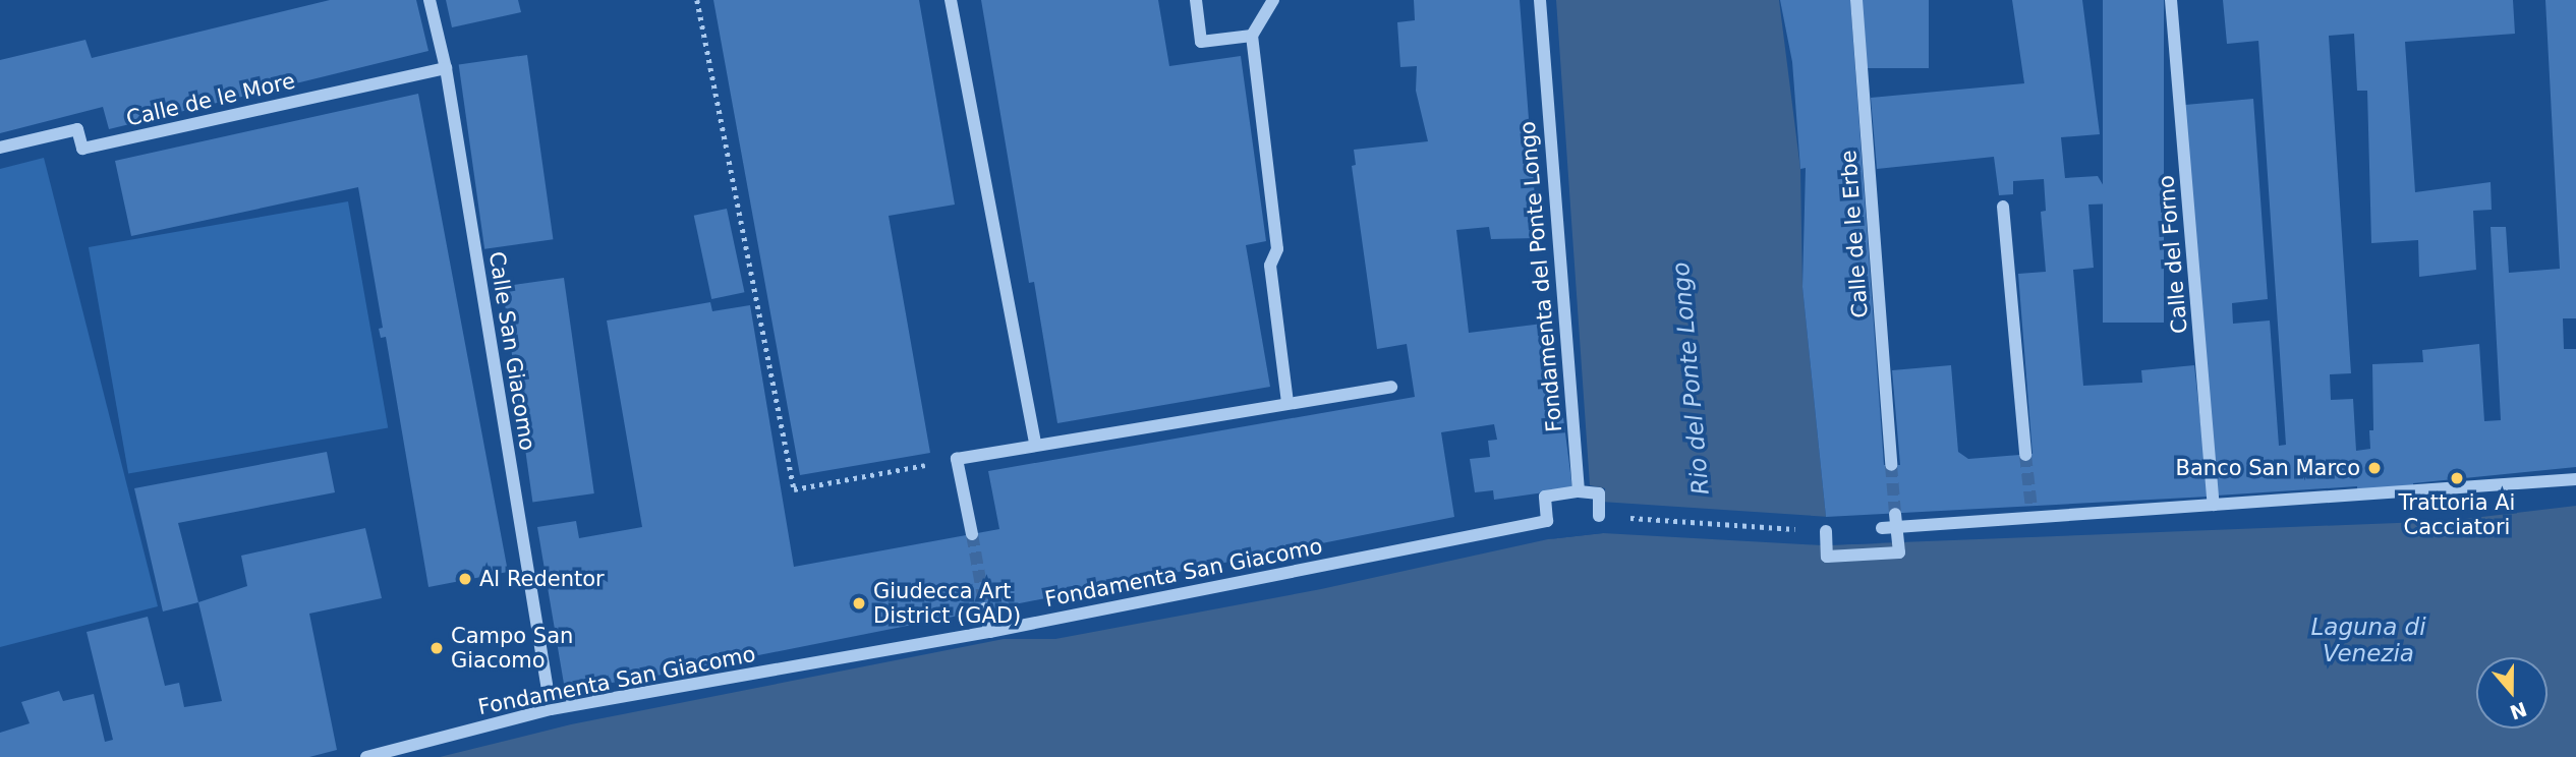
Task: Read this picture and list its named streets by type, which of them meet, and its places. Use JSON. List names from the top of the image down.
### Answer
{
  "streets": {
    "street": [
      "Calle de le More",
      "Calle de le Erbe",
      "Calle del Forno",
      "Fondamenta del Ponte Longo",
      "Calle San Giacomo",
      "Fondamenta San Giacomo"
    ]
  },
  "crossings": [
    ["Calle de le More", "Calle San Giacomo"],
    ["Fondamenta del Ponte Longo", "Fondamenta San Giacomo"],
    ["Calle San Giacomo", "Fondamenta San Giacomo"]
  ],
  "water": ["Rio del Ponte Longo", "Laguna di Venezia"],
  "places": [
    "Banco San Marco",
    "Trattoria Ai Cacciatori",
    "Al Redentor",
    "Giudecca Art District (GAD)",
    "Campo San Giacomo"
  ],
  "north": "bottom"
}
